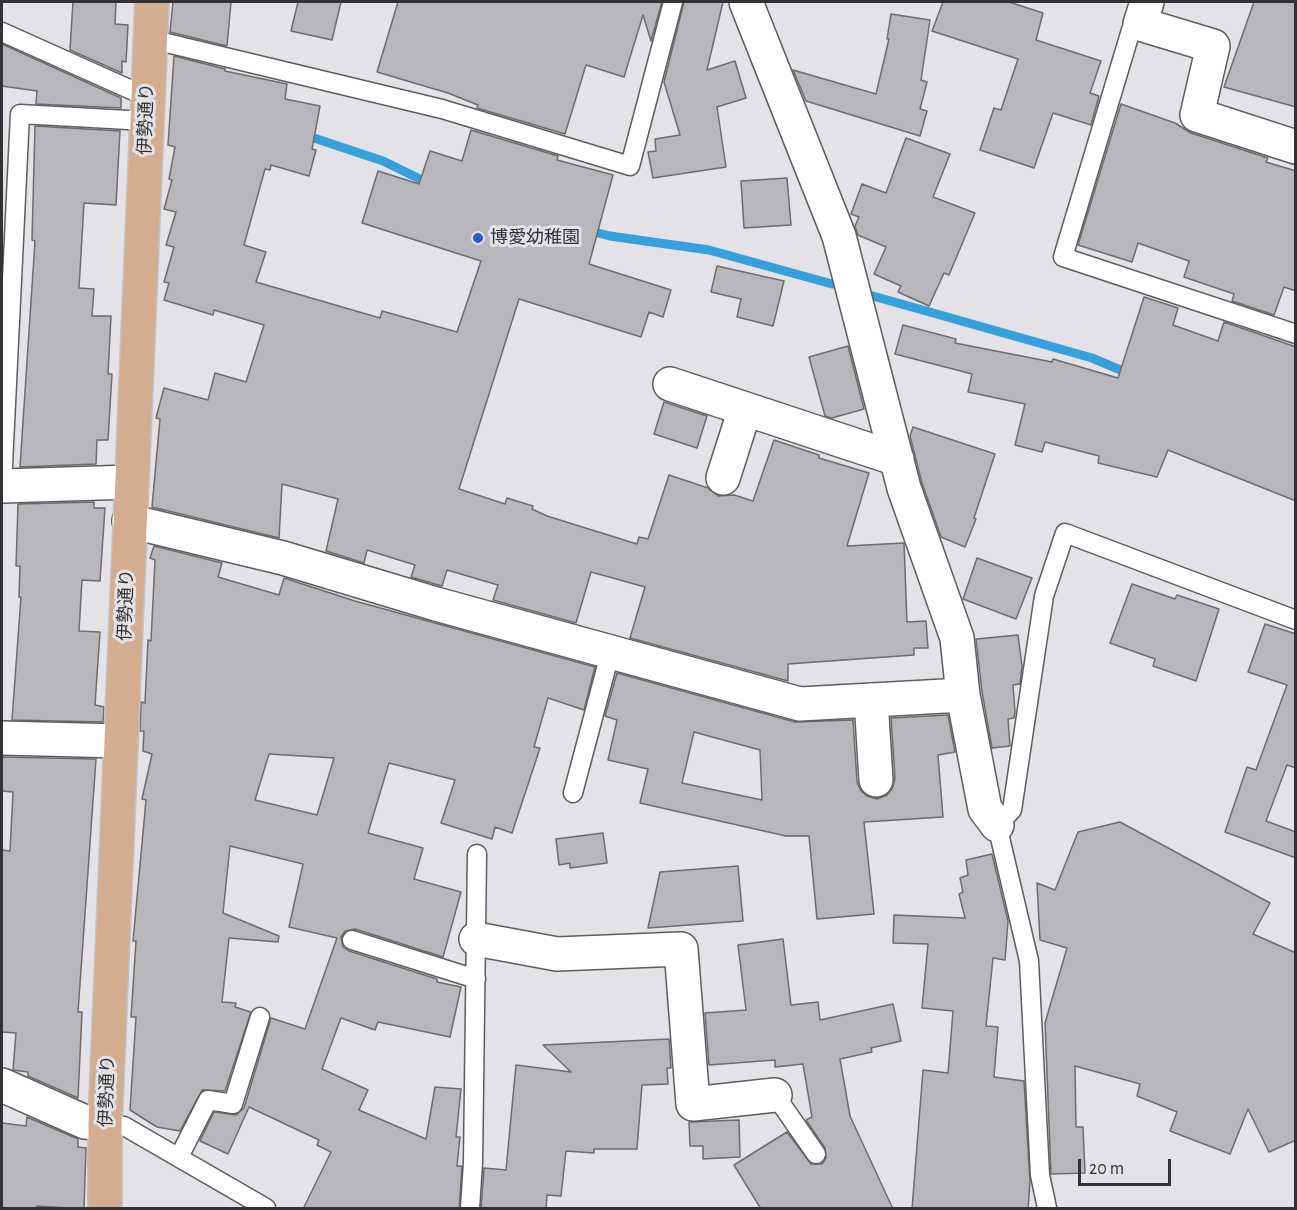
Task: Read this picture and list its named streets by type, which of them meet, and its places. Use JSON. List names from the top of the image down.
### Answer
{
  "streets": {
    "main road": ["伊勢通り"]
  },
  "places": ["博愛幼稚園"],
  "scale_bar": "20 m"
}
